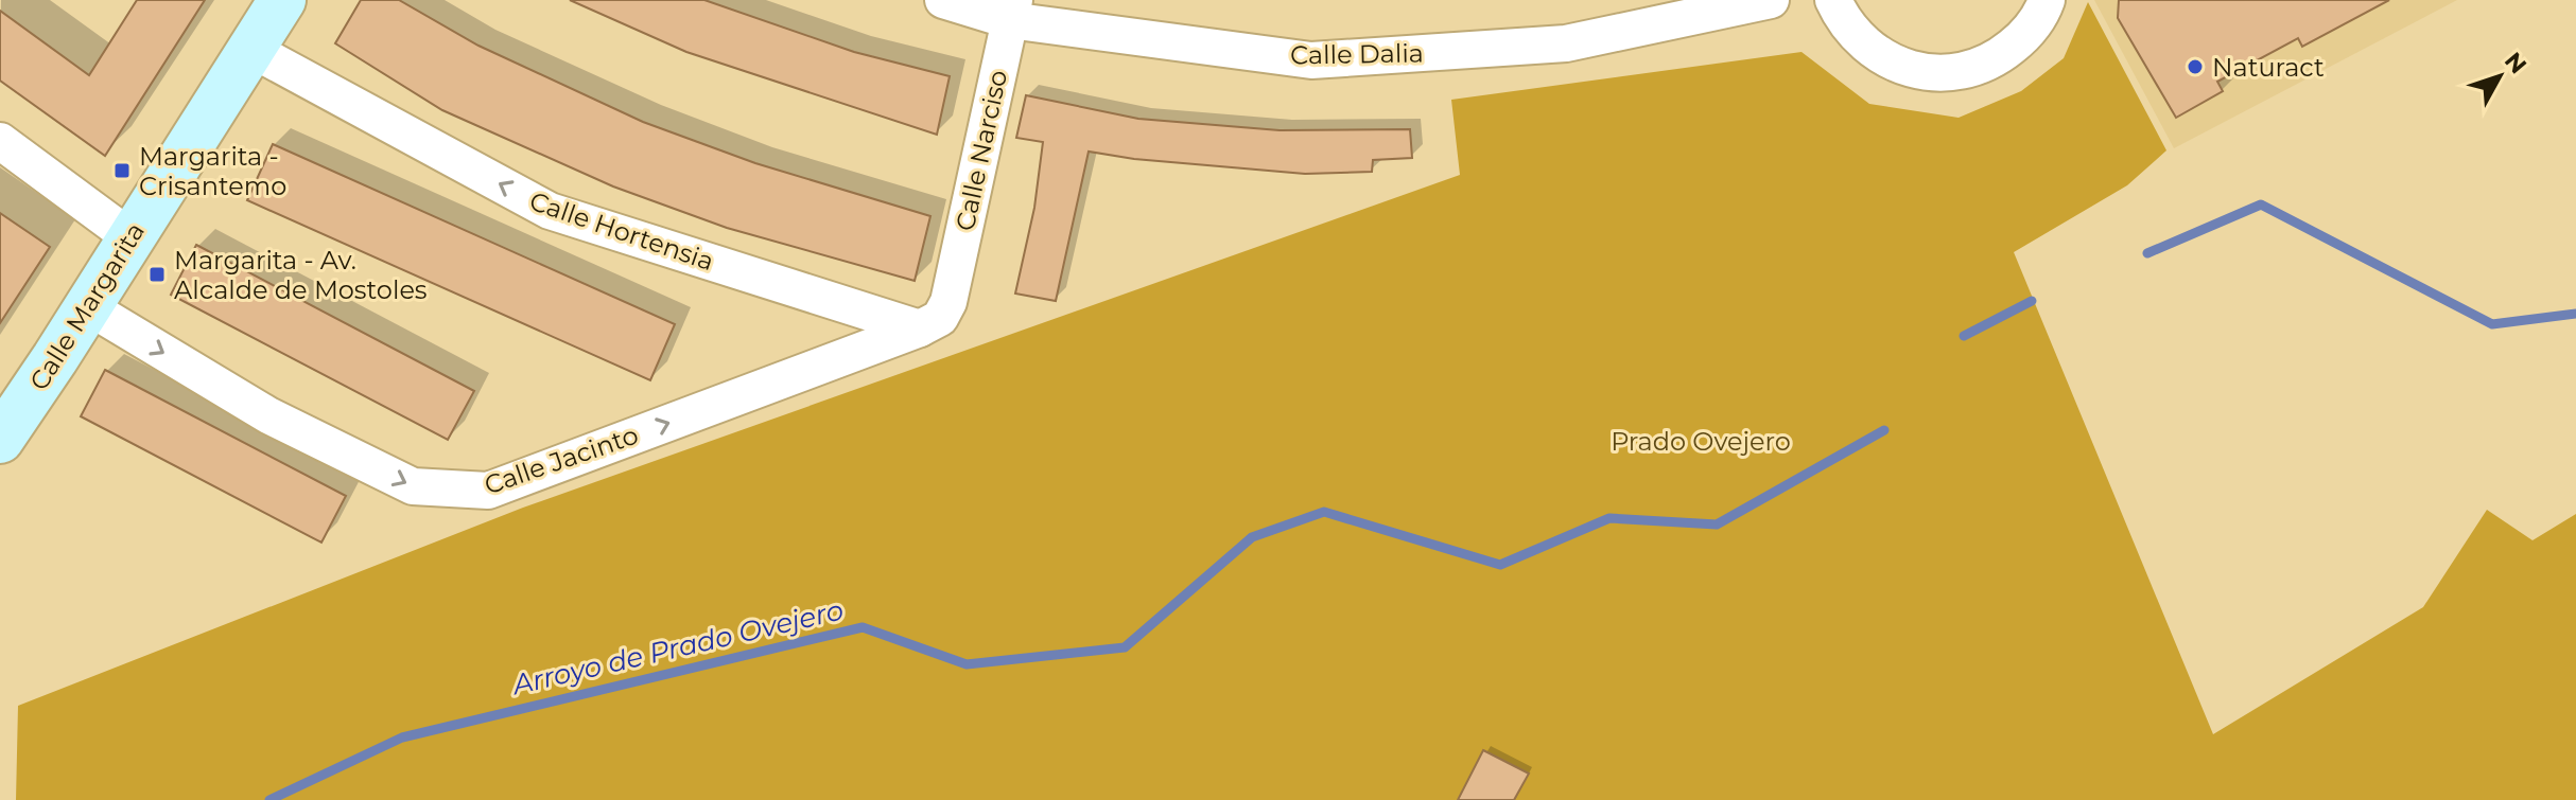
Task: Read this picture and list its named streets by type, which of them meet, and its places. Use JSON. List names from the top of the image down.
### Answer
{
  "streets": {
    "street": [
      "Calle Dalia",
      "Calle Narciso",
      "Calle Hortensia",
      "Calle Margarita",
      "Calle Jacinto"
    ]
  },
  "crossings": [
    ["Calle Dalia", "Calle Narciso"],
    ["Calle Narciso", "Calle Jacinto"],
    ["Calle Hortensia", "Calle Margarita"],
    ["Calle Hortensia", "Calle Jacinto"],
    ["Calle Margarita", "Calle Jacinto"]
  ],
  "one_way": ["Calle Hortensia", "Calle Jacinto"],
  "water": ["Arroyo de Prado Ovejero"],
  "parks": ["Prado Ovejero"],
  "places": {
    "other": ["Naturact"],
    "transit": ["Margarita - Crisantemo", "Margarita - Av. Alcalde de Mostoles"]
  },
  "north": "top right"
}
